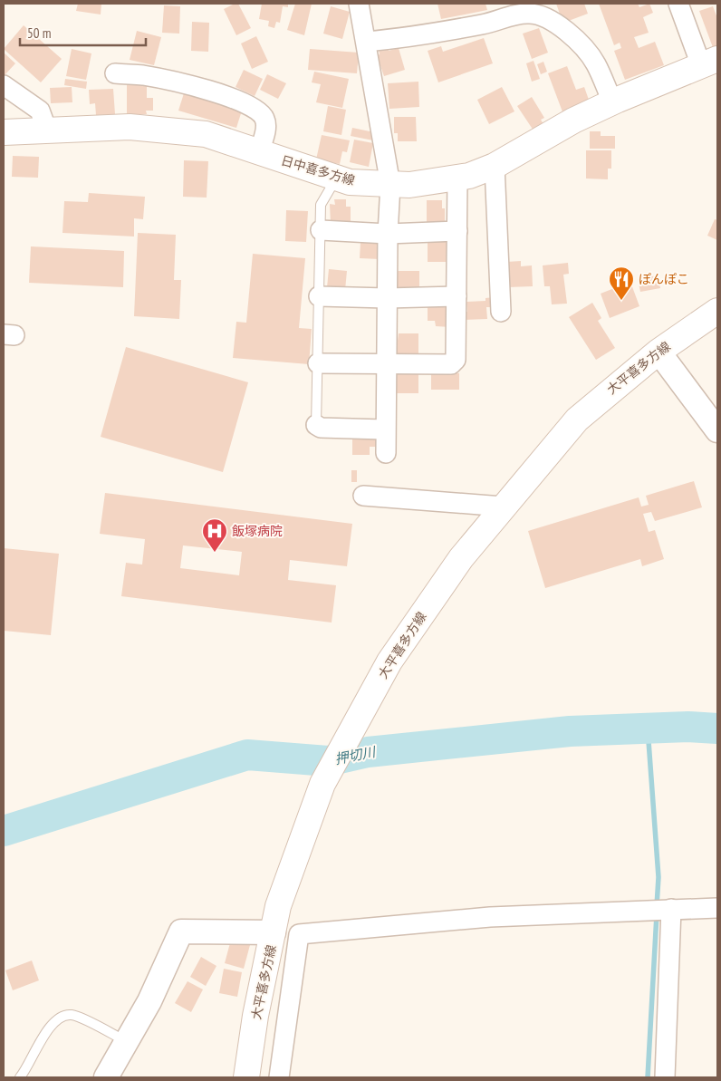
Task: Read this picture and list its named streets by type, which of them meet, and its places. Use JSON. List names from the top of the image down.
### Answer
{
  "streets": {
    "main road": ["日中喜多方線", "大平喜多方線"]
  },
  "water": ["押切川"],
  "places": {
    "restaurant": ["ぽんぽこ"],
    "hospital": ["飯塚病院"]
  },
  "scale_bar": "50 m"
}
